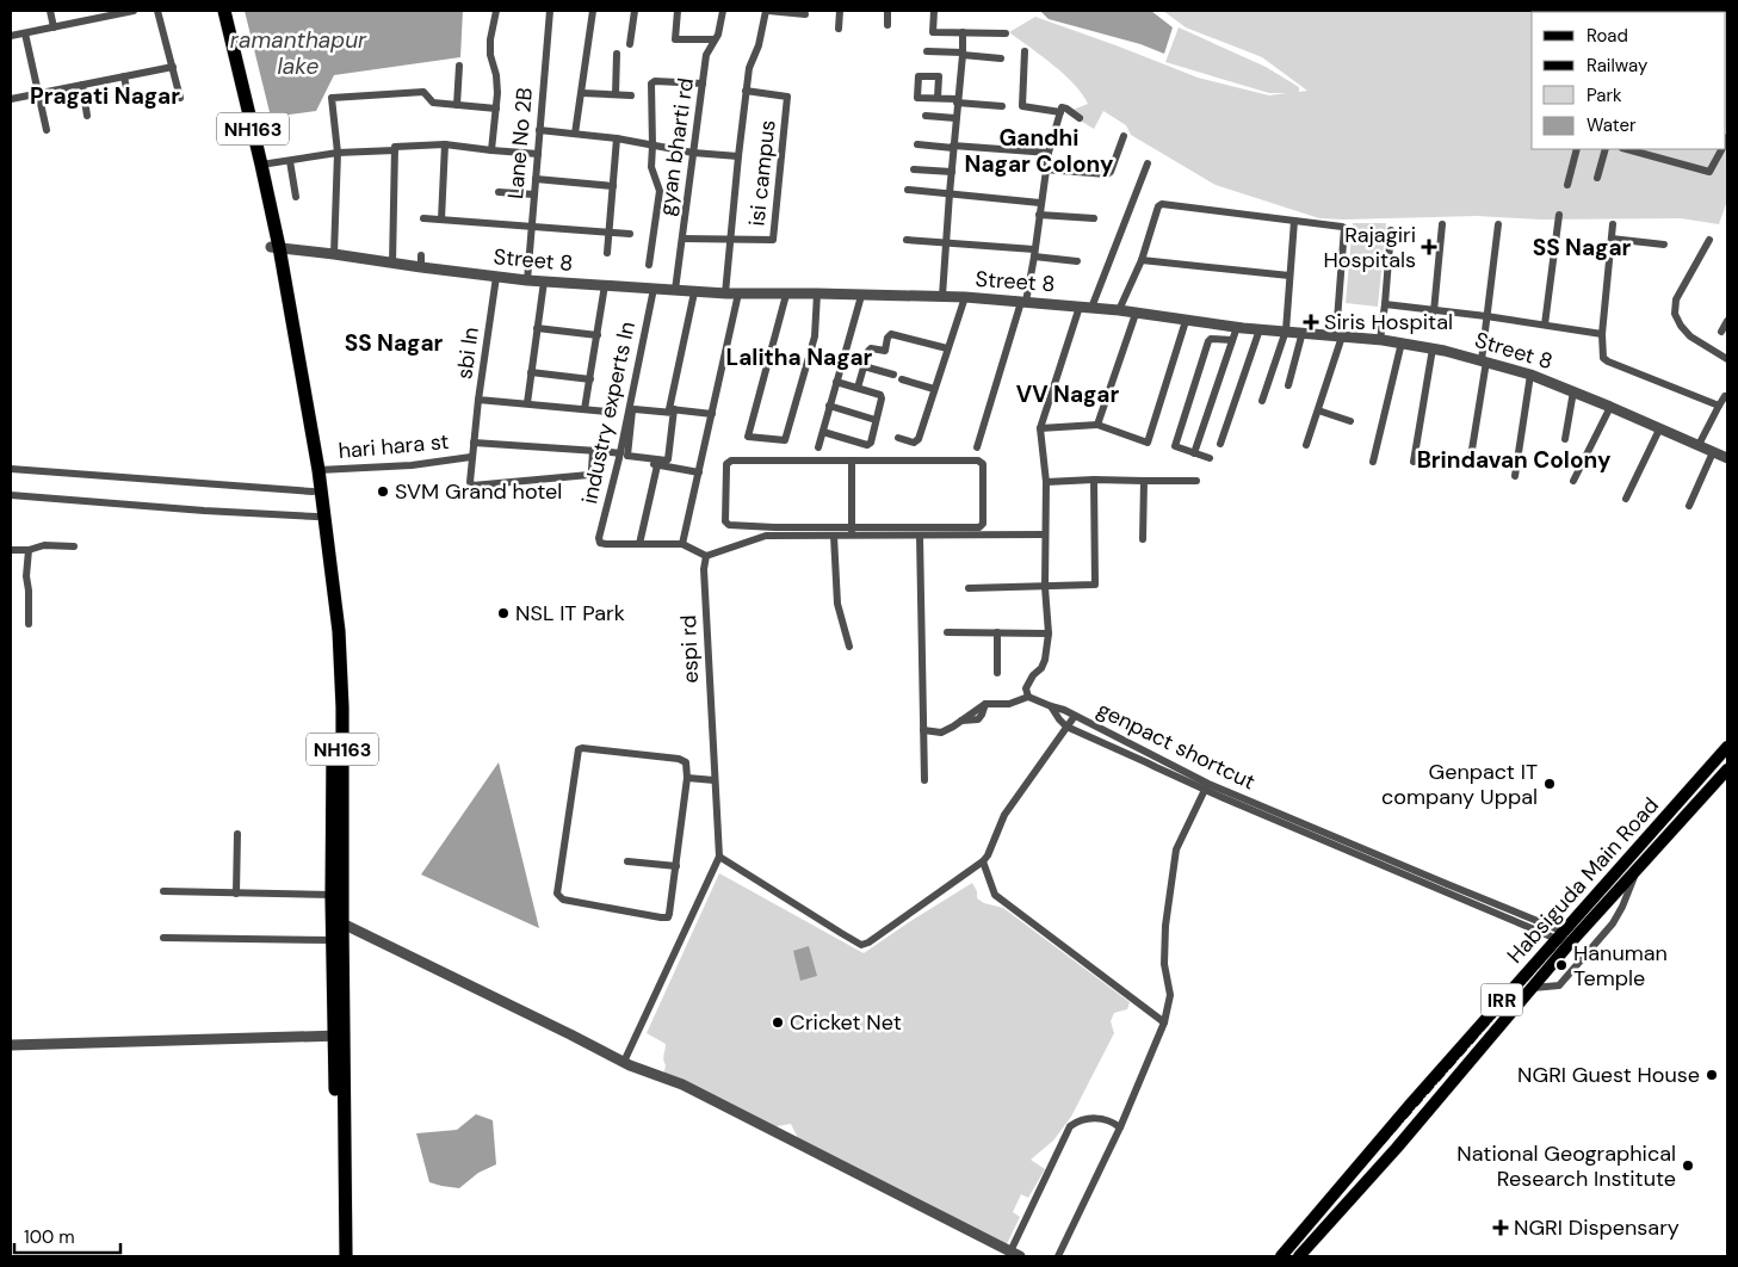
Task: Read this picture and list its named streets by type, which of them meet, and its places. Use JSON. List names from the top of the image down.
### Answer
{
  "streets": {
    "highway": ["NH163"],
    "main road": ["Habsiguda Main Road", "IRR"],
    "street": [
      "Lane No 2B",
      "gyan bharti rd",
      "isi campus",
      "Street 8",
      "sbi ln",
      "industry experts ln",
      "hari hara st",
      "espi rd",
      "genpact shortcut"
    ]
  },
  "crossings": [
    ["NH163", "Street 8"],
    ["NH163", "hari hara st"],
    ["Lane No 2B", "Street 8"],
    ["gyan bharti rd", "isi campus"],
    ["gyan bharti rd", "Street 8"],
    ["Street 8", "sbi ln"],
    ["Street 8", "industry experts ln"]
  ],
  "districts": [
    "Pragati Nagar",
    "Gandhi Nagar Colony",
    "SS Nagar",
    "SS Nagar",
    "Lalitha Nagar",
    "VV Nagar",
    "Brindavan Colony"
  ],
  "water": ["ramanthapur lake"],
  "places": {
    "health": ["Rajagiri Hospitals", "Siris Hospital", "NGRI Dispensary"],
    "other": [
      "SVM Grand hotel",
      "NSL IT Park",
      "Genpact IT company Uppal",
      "Hanuman Temple",
      "Cricket Net",
      "NGRI Guest House",
      "National Geographical Research Institute"
    ]
  },
  "legend": [
    "Road",
    "Railway",
    "Park",
    "Water"
  ],
  "scale_bar": "100 m"
}
